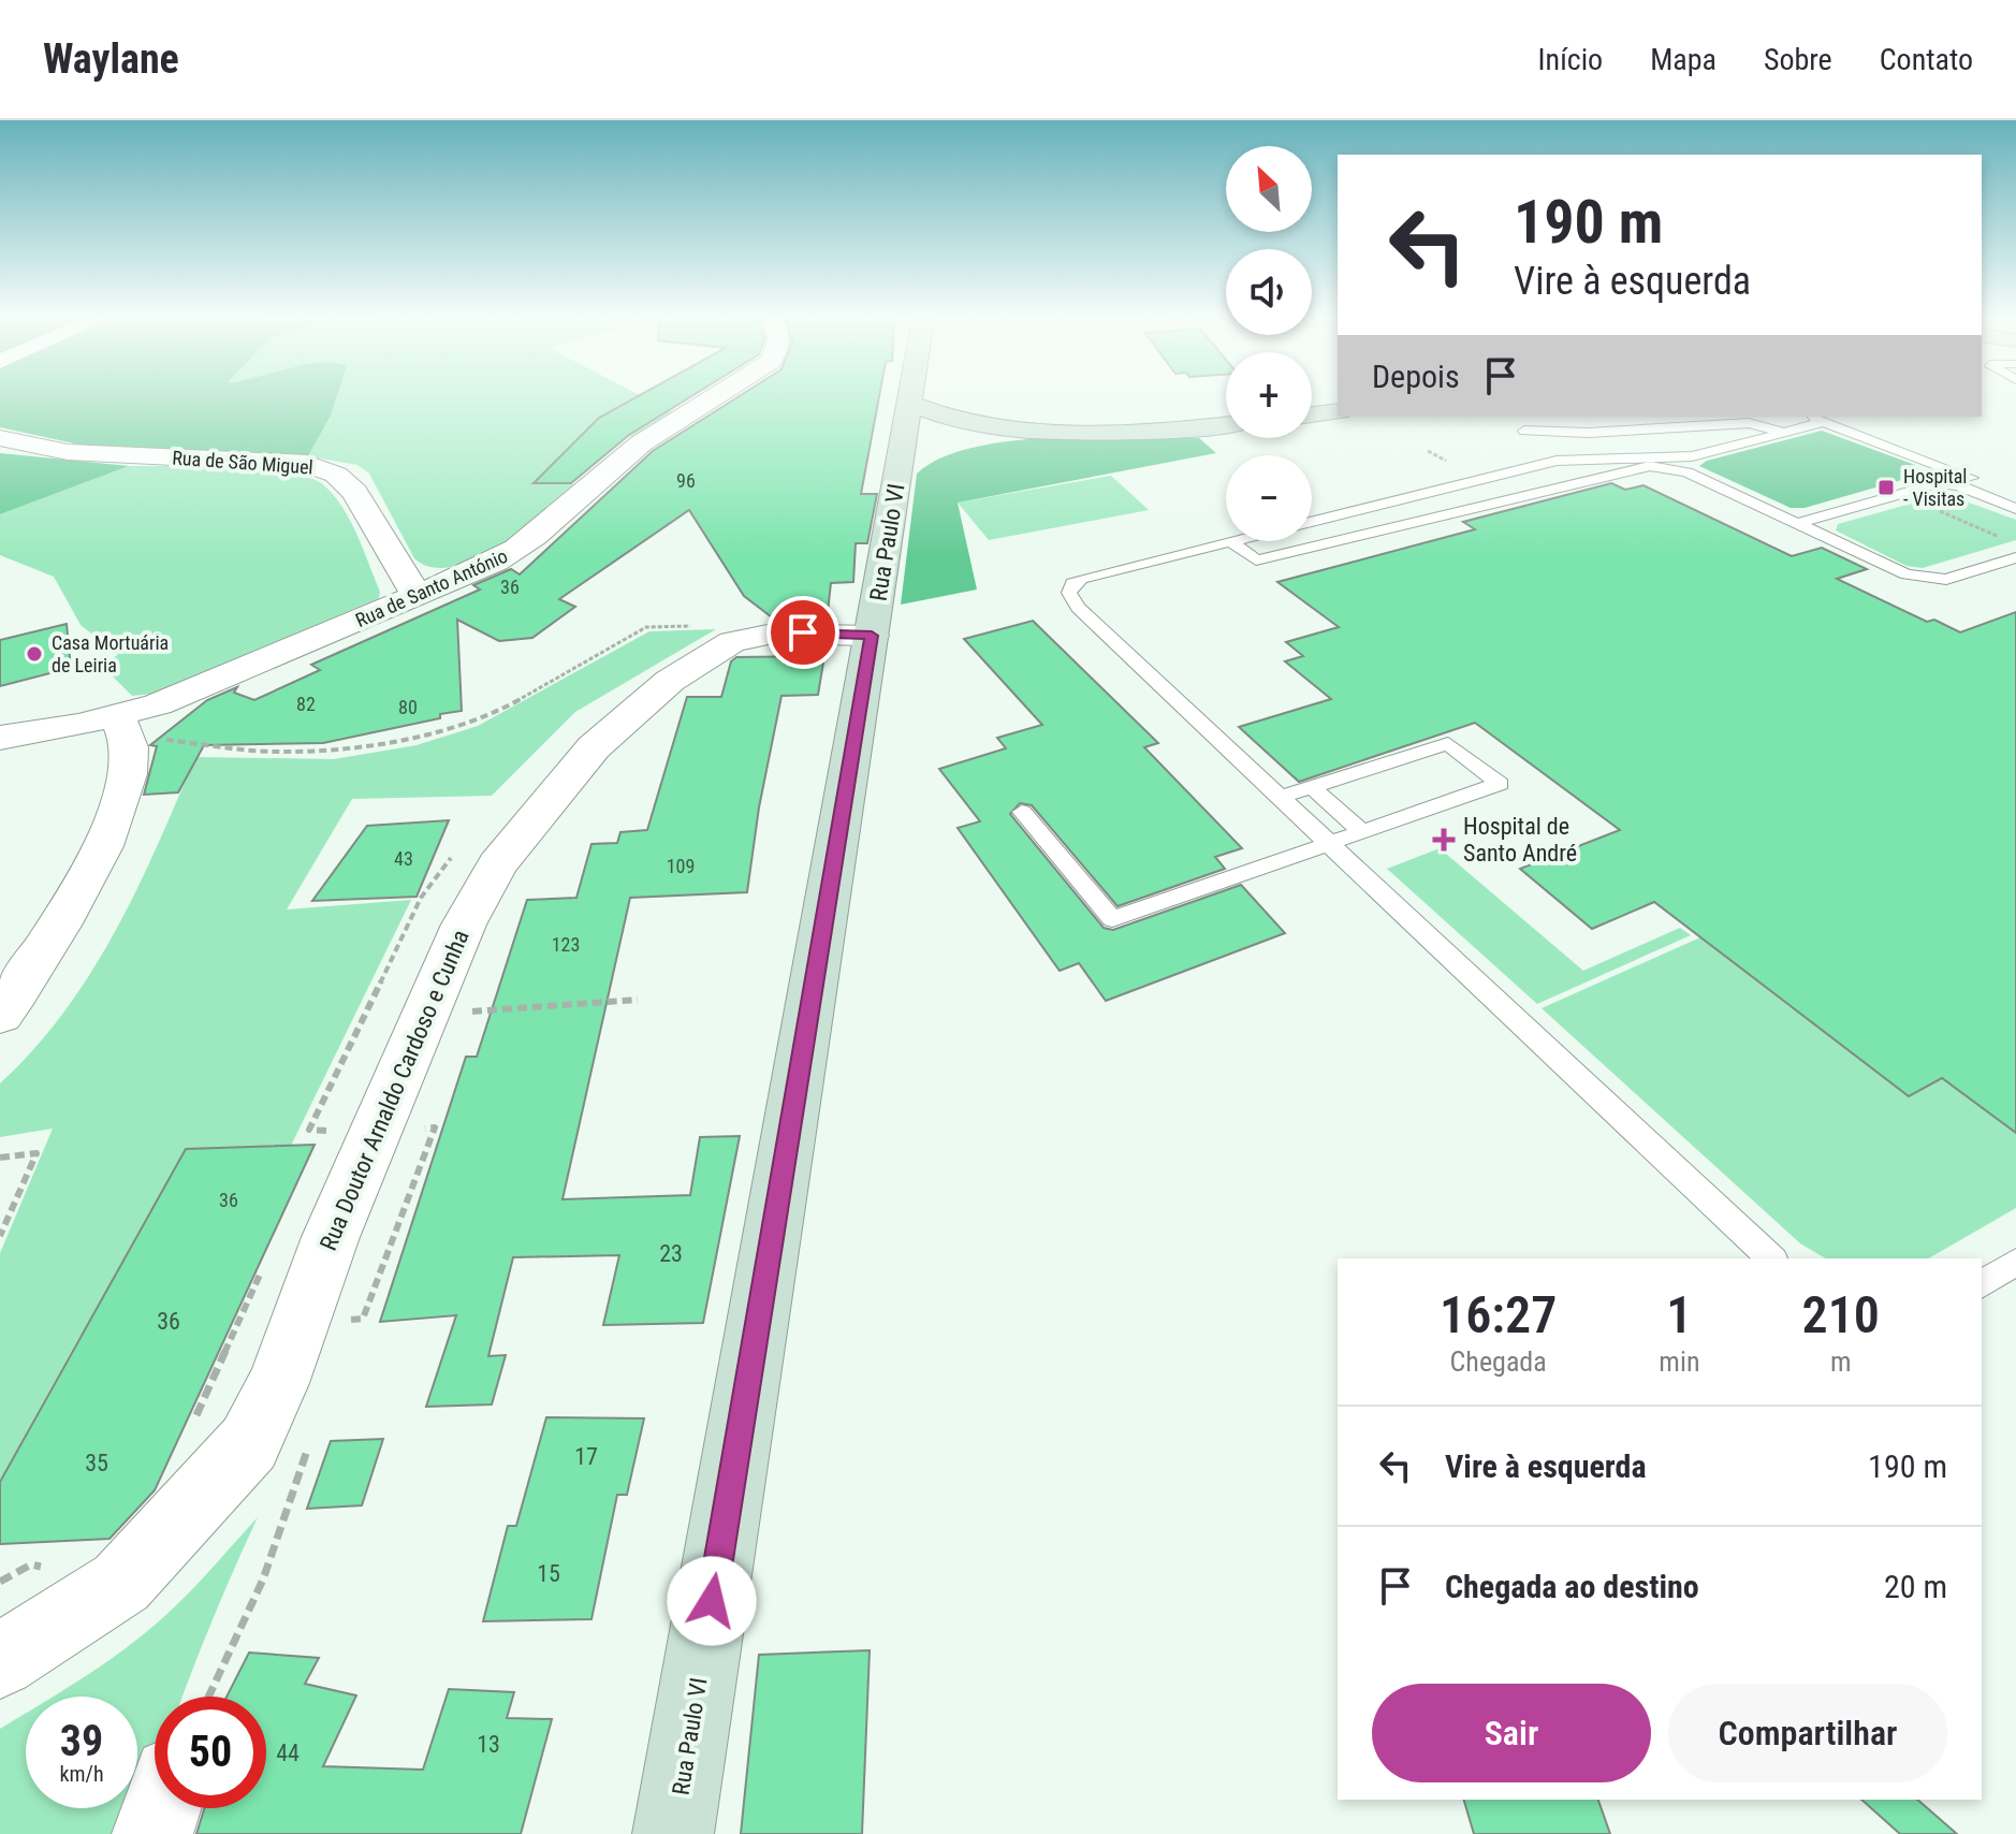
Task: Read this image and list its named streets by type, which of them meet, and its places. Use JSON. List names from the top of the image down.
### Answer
{
  "streets": {
    "main road": ["Rua Paulo VI"],
    "street": ["Rua de São Miguel", "Rua de Santo António", "Rua Doutor Arnaldo Cardoso e Cunha"]
  },
  "crossings": [
    ["Rua de São Miguel", "Rua de Santo António"],
    ["Rua Paulo VI", "Rua Doutor Arnaldo Cardoso e Cunha"]
  ],
  "places": {
    "transit": ["Hospital - Visitas"],
    "other": ["Casa Mortuária de Leiria"],
    "health": ["Hospital de Santo André"]
  },
  "house_numbers": [
    "96",
    "36",
    "82",
    "80",
    "43",
    "109",
    "123",
    "36",
    "23",
    "36",
    "17",
    "35",
    "15",
    "13",
    "44"
  ],
  "north": "top left",
  "page": {
    "header": "Waylane",
    "nav": [
      "Início",
      "Mapa",
      "Sobre",
      "Contato"
    ],
    "map_buttons": ["+", "−"],
    "turn": ["190 m", "Vire à esquerda"],
    "then": "Depois",
    "eta": [
      "16:27",
      "Chegada",
      "1",
      "min",
      "210",
      "m"
    ],
    "list": [
      {
        "name": "Vire à esquerda",
        "value": "190 m"
      },
      {
        "name": "Chegada ao destino",
        "value": "20 m"
      }
    ],
    "buttons": ["Sair", "Compartilhar"],
    "speed": "39 km/h",
    "limit": "50"
  }
}
